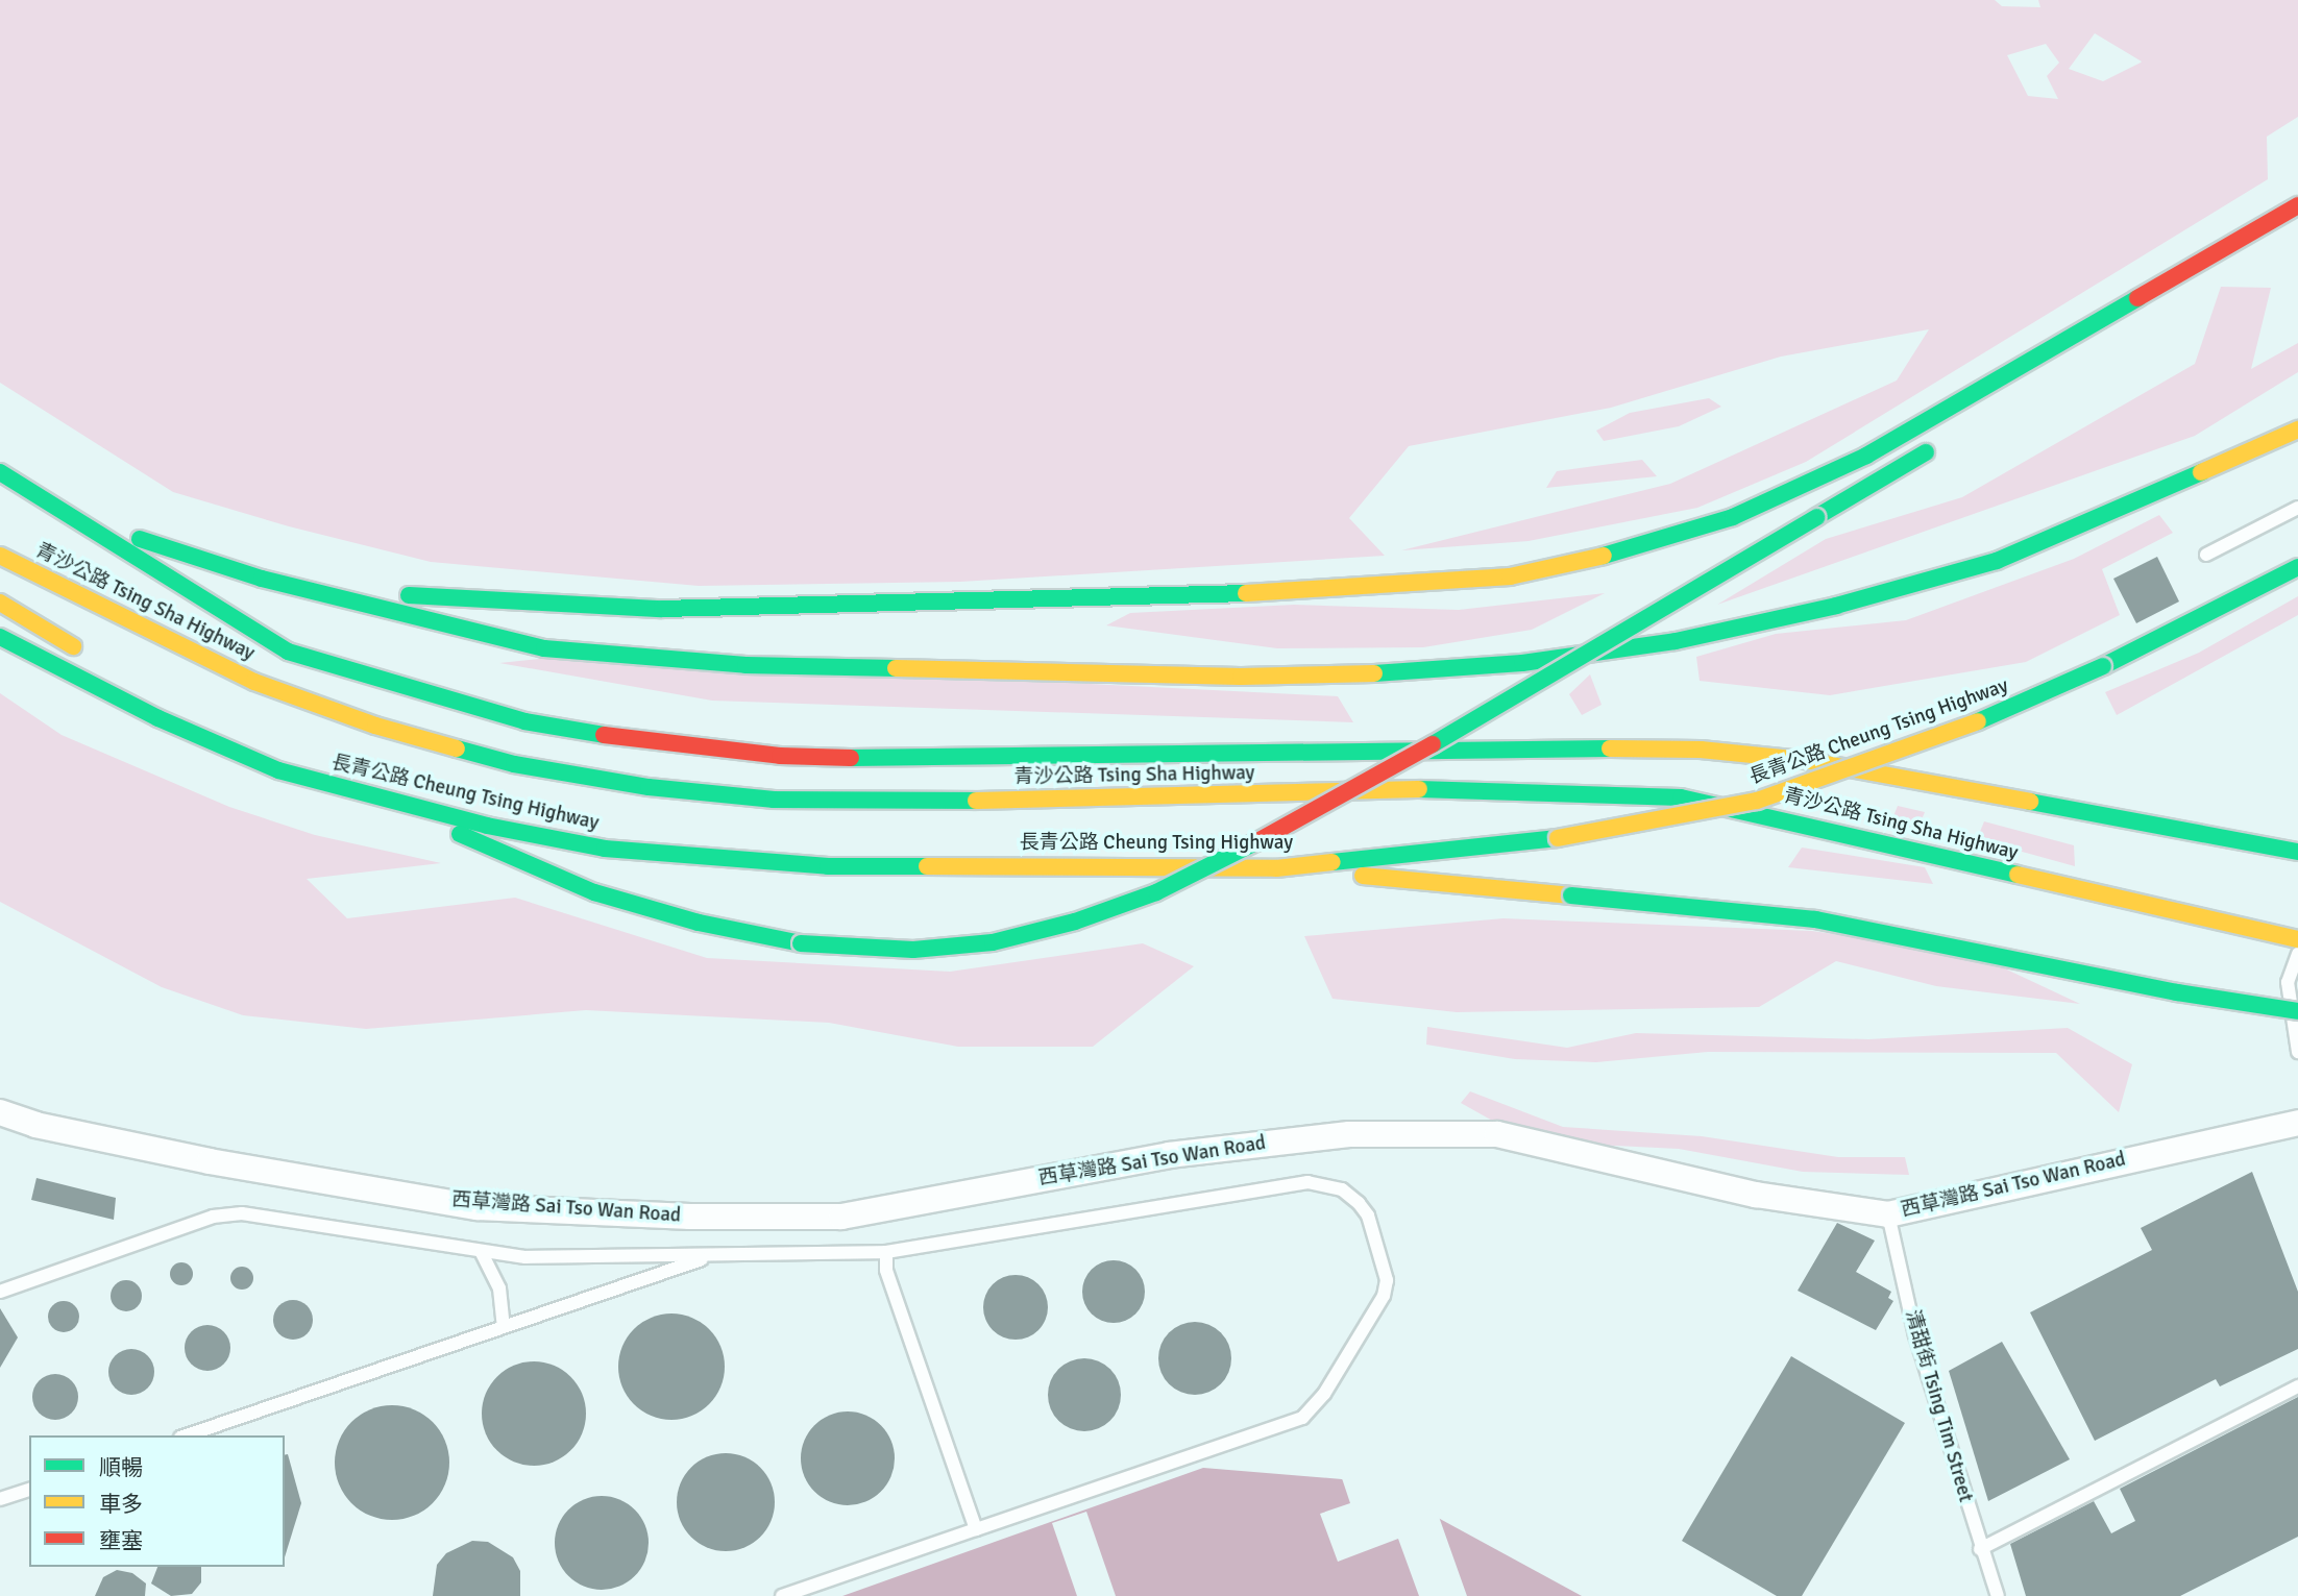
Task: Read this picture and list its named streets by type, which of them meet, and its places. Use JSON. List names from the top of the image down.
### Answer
{
  "streets": {
    "highway": ["青沙公路 Tsing Sha Highway", "長青公路 Cheung Tsing Highway"],
    "street": ["西草灣路 Sai Tso Wan Road"],
    "lane": ["清甜街 Tsing Tim Street"]
  },
  "crossings": [
    ["西草灣路 Sai Tso Wan Road", "清甜街 Tsing Tim Street"]
  ],
  "legend": ["順暢", "車多", "壅塞"]
}
